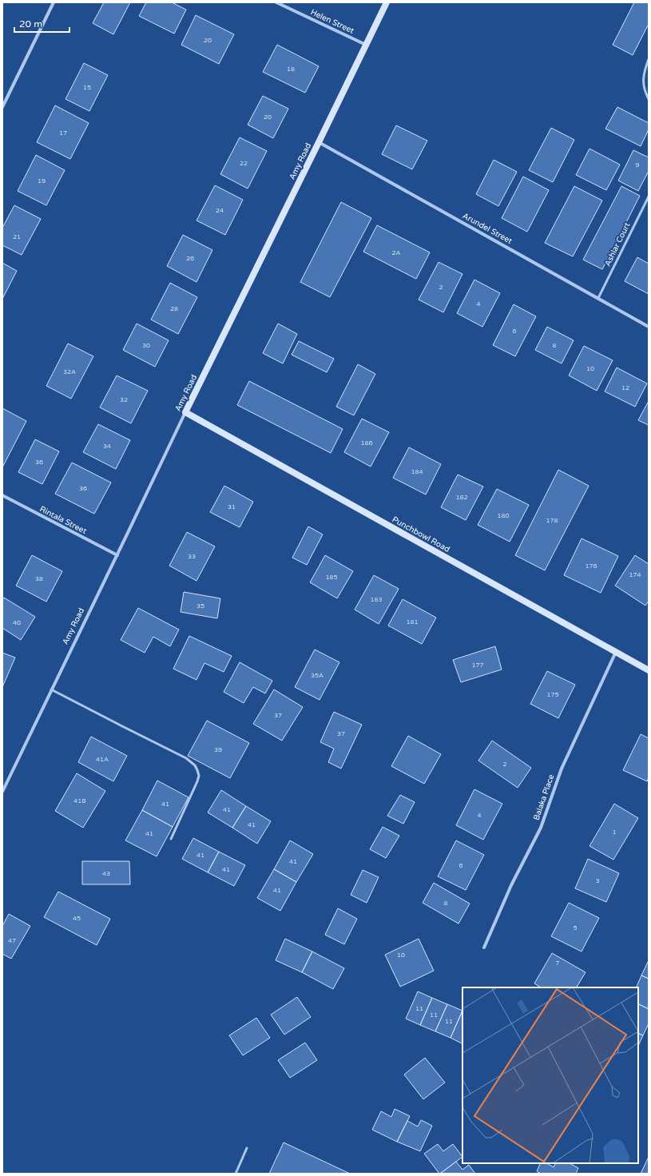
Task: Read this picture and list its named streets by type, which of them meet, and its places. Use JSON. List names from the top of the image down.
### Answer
{
  "streets": {
    "street": [
      "Helen Street",
      "Amy Road",
      "Arundel Street",
      "Rintala Street",
      "Punchbowl Road",
      "Balaka Place"
    ],
    "lane": ["Ashlar Court"]
  },
  "crossings": [
    ["Helen Street", "Amy Road"],
    ["Amy Road", "Arundel Street"],
    ["Amy Road", "Rintala Street"],
    ["Amy Road", "Punchbowl Road"],
    ["Arundel Street", "Ashlar Court"],
    ["Punchbowl Road", "Balaka Place"]
  ],
  "house_numbers": [
    "20",
    "18",
    "15",
    "20",
    "17",
    "22",
    "9",
    "19",
    "24",
    "21",
    "2A",
    "26",
    "2",
    "4",
    "28",
    "6",
    "30",
    "8",
    "10",
    "32A",
    "12",
    "32",
    "186",
    "34",
    "36",
    "184",
    "36",
    "182",
    "31",
    "180",
    "178",
    "33",
    "176",
    "174",
    "185",
    "38",
    "183",
    "35",
    "181",
    "40",
    "177",
    "35A",
    "175",
    "37",
    "37",
    "39",
    "41A",
    "2",
    "41B",
    "41",
    "41",
    "4",
    "41",
    "1",
    "41",
    "41",
    "41",
    "6",
    "41",
    "43",
    "3",
    "41",
    "8",
    "45",
    "5",
    "47",
    "10",
    "7",
    "11",
    "11",
    "11"
  ],
  "scale_bar": "20 m"
}
